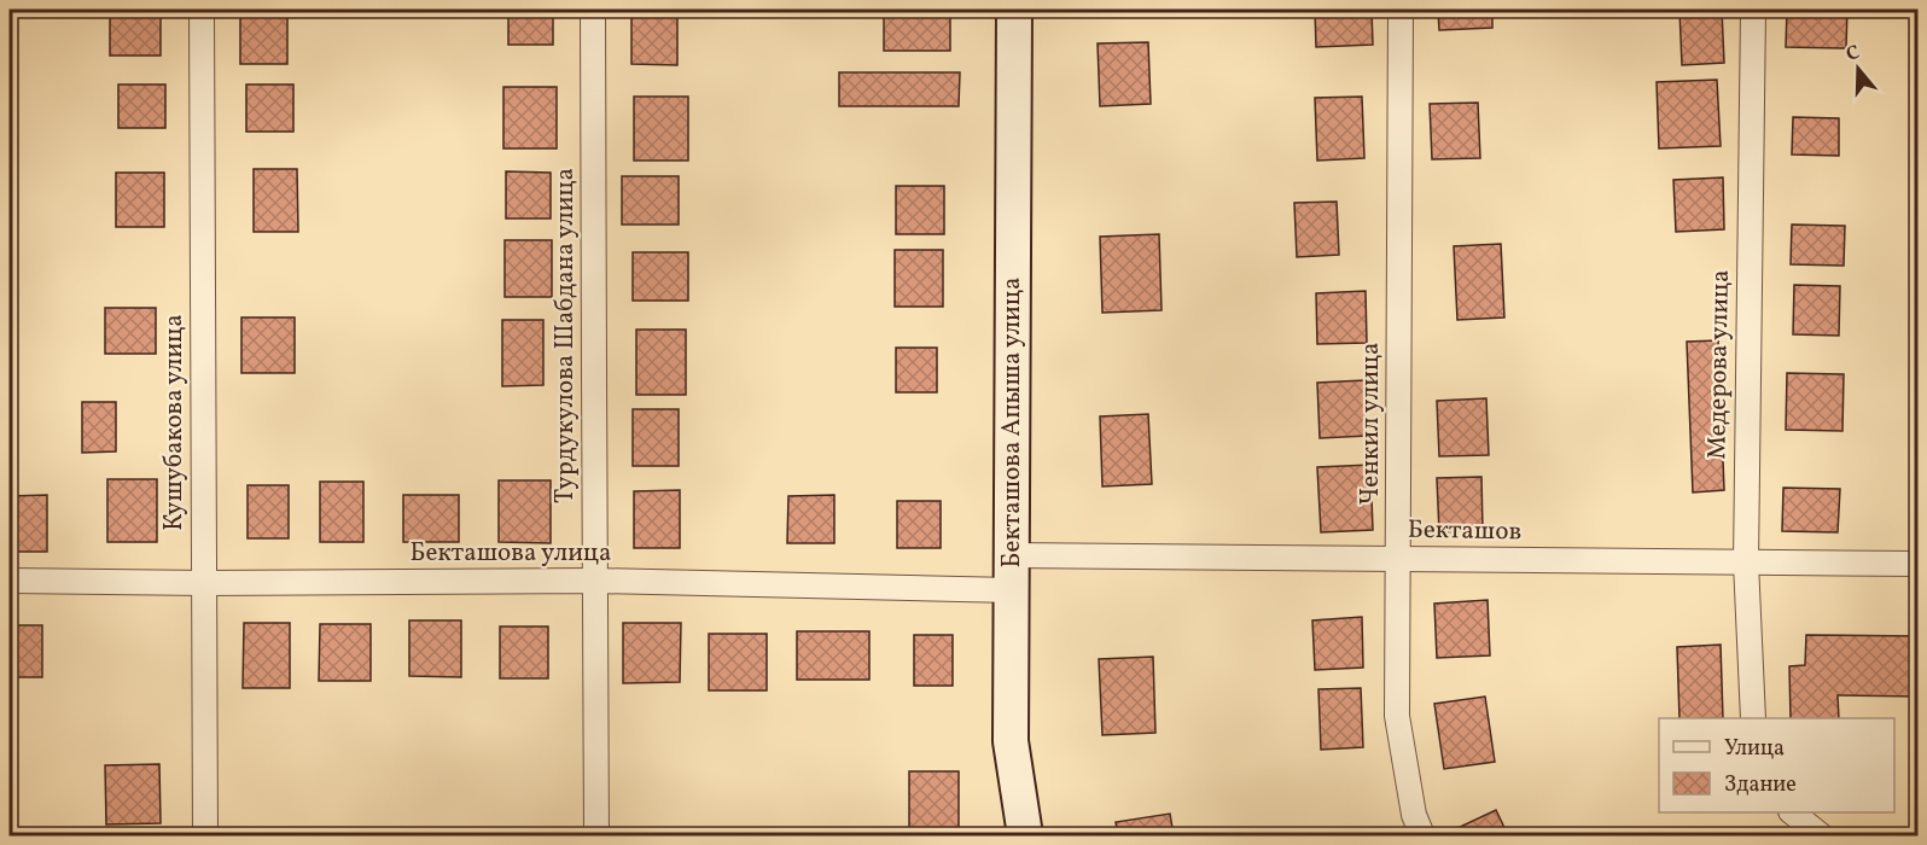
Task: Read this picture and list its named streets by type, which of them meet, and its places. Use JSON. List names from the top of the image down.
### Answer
{
  "streets": {
    "street": [
      "Турдукулова Шабдана улица",
      "Медерова улица",
      "Кушубакова улица",
      "Бекташова Апыша улица",
      "Ченкил улица",
      "Бекташов",
      "Бекташова улица"
    ]
  },
  "crossings": [
    ["Турдукулова Шабдана улица", "Бекташова улица"],
    ["Медерова улица", "Бекташов"],
    ["Кушубакова улица", "Бекташова улица"],
    ["Бекташова Апыша улица", "Бекташов"],
    ["Бекташова Апыша улица", "Бекташова улица"],
    ["Ченкил улица", "Бекташов"]
  ],
  "legend": ["Улица", "Здание"],
  "north": "top"
}
